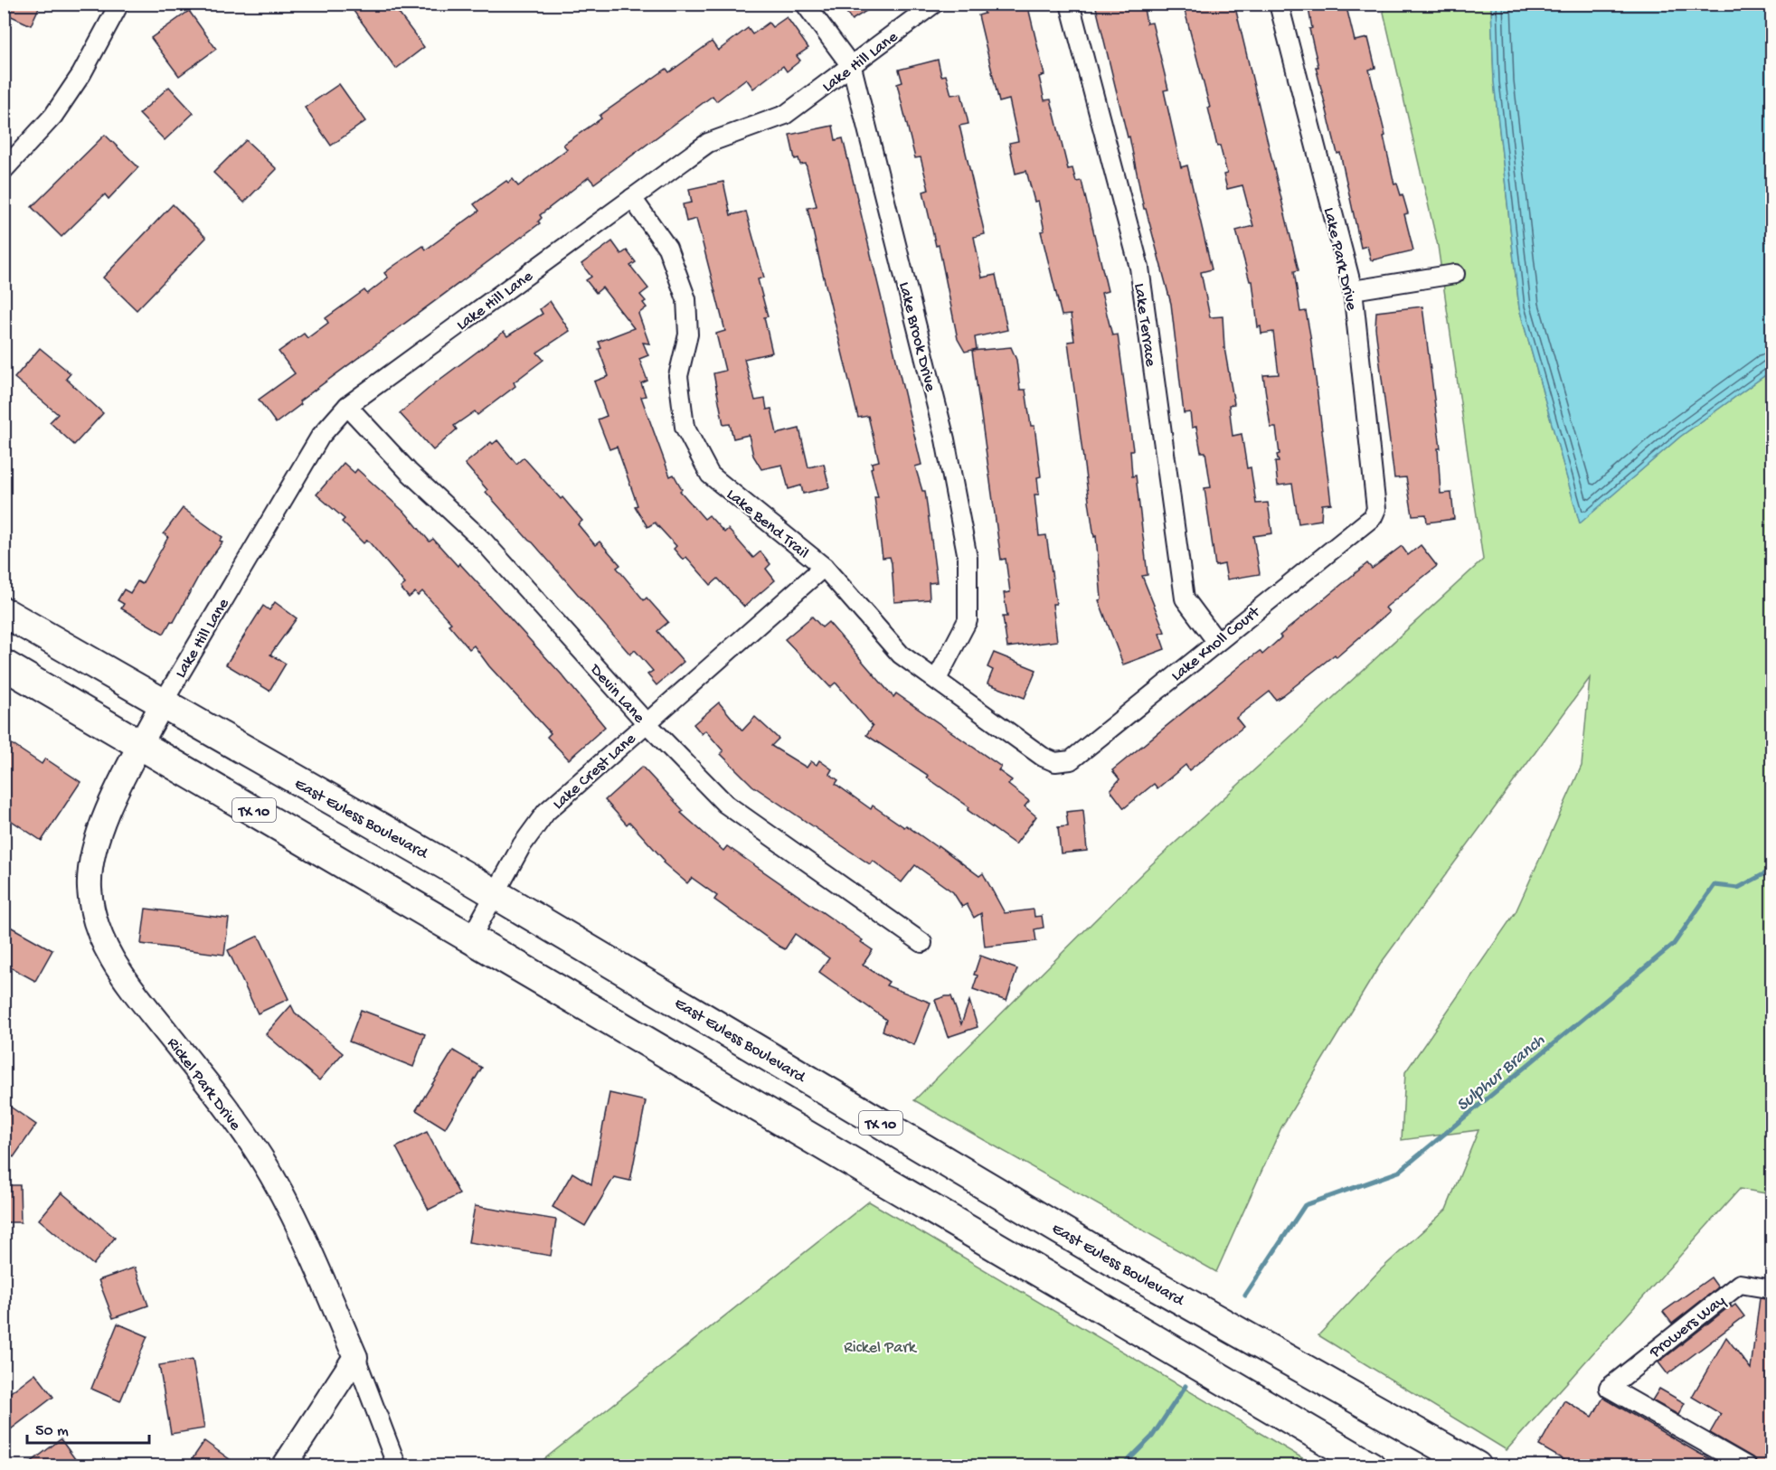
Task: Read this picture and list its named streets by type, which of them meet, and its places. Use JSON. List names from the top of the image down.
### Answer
{
  "streets": {
    "main road": ["TX 10", "East Euless Boulevard"],
    "street": [
      "Lake Hill Lane",
      "Lake Park Drive",
      "Lake Terrace",
      "Lake Brook Drive",
      "Lake Bend Trail",
      "Lake Knoll Court",
      "Devin Lane",
      "Lake Crest Lane",
      "Rickel Park Drive",
      "Prowers Way"
    ]
  },
  "crossings": [
    ["Lake Hill Lane", "Lake Brook Drive"],
    ["Lake Hill Lane", "Lake Bend Trail"],
    ["Lake Hill Lane", "Devin Lane"],
    ["Lake Hill Lane", "East Euless Boulevard"],
    ["Lake Hill Lane", "Rickel Park Drive"],
    ["Lake Park Drive", "Lake Knoll Court"],
    ["Lake Terrace", "Lake Knoll Court"],
    ["Lake Brook Drive", "Lake Bend Trail"],
    ["Lake Bend Trail", "Lake Knoll Court"],
    ["Lake Bend Trail", "Lake Crest Lane"],
    ["Devin Lane", "Lake Crest Lane"],
    ["Lake Crest Lane", "TX 10"],
    ["Lake Crest Lane", "East Euless Boulevard"],
    ["TX 10", "Rickel Park Drive"],
    ["East Euless Boulevard", "Rickel Park Drive"]
  ],
  "water": ["Sulphur Branch"],
  "parks": ["Rickel Park"],
  "scale_bar": "50 m"
}
